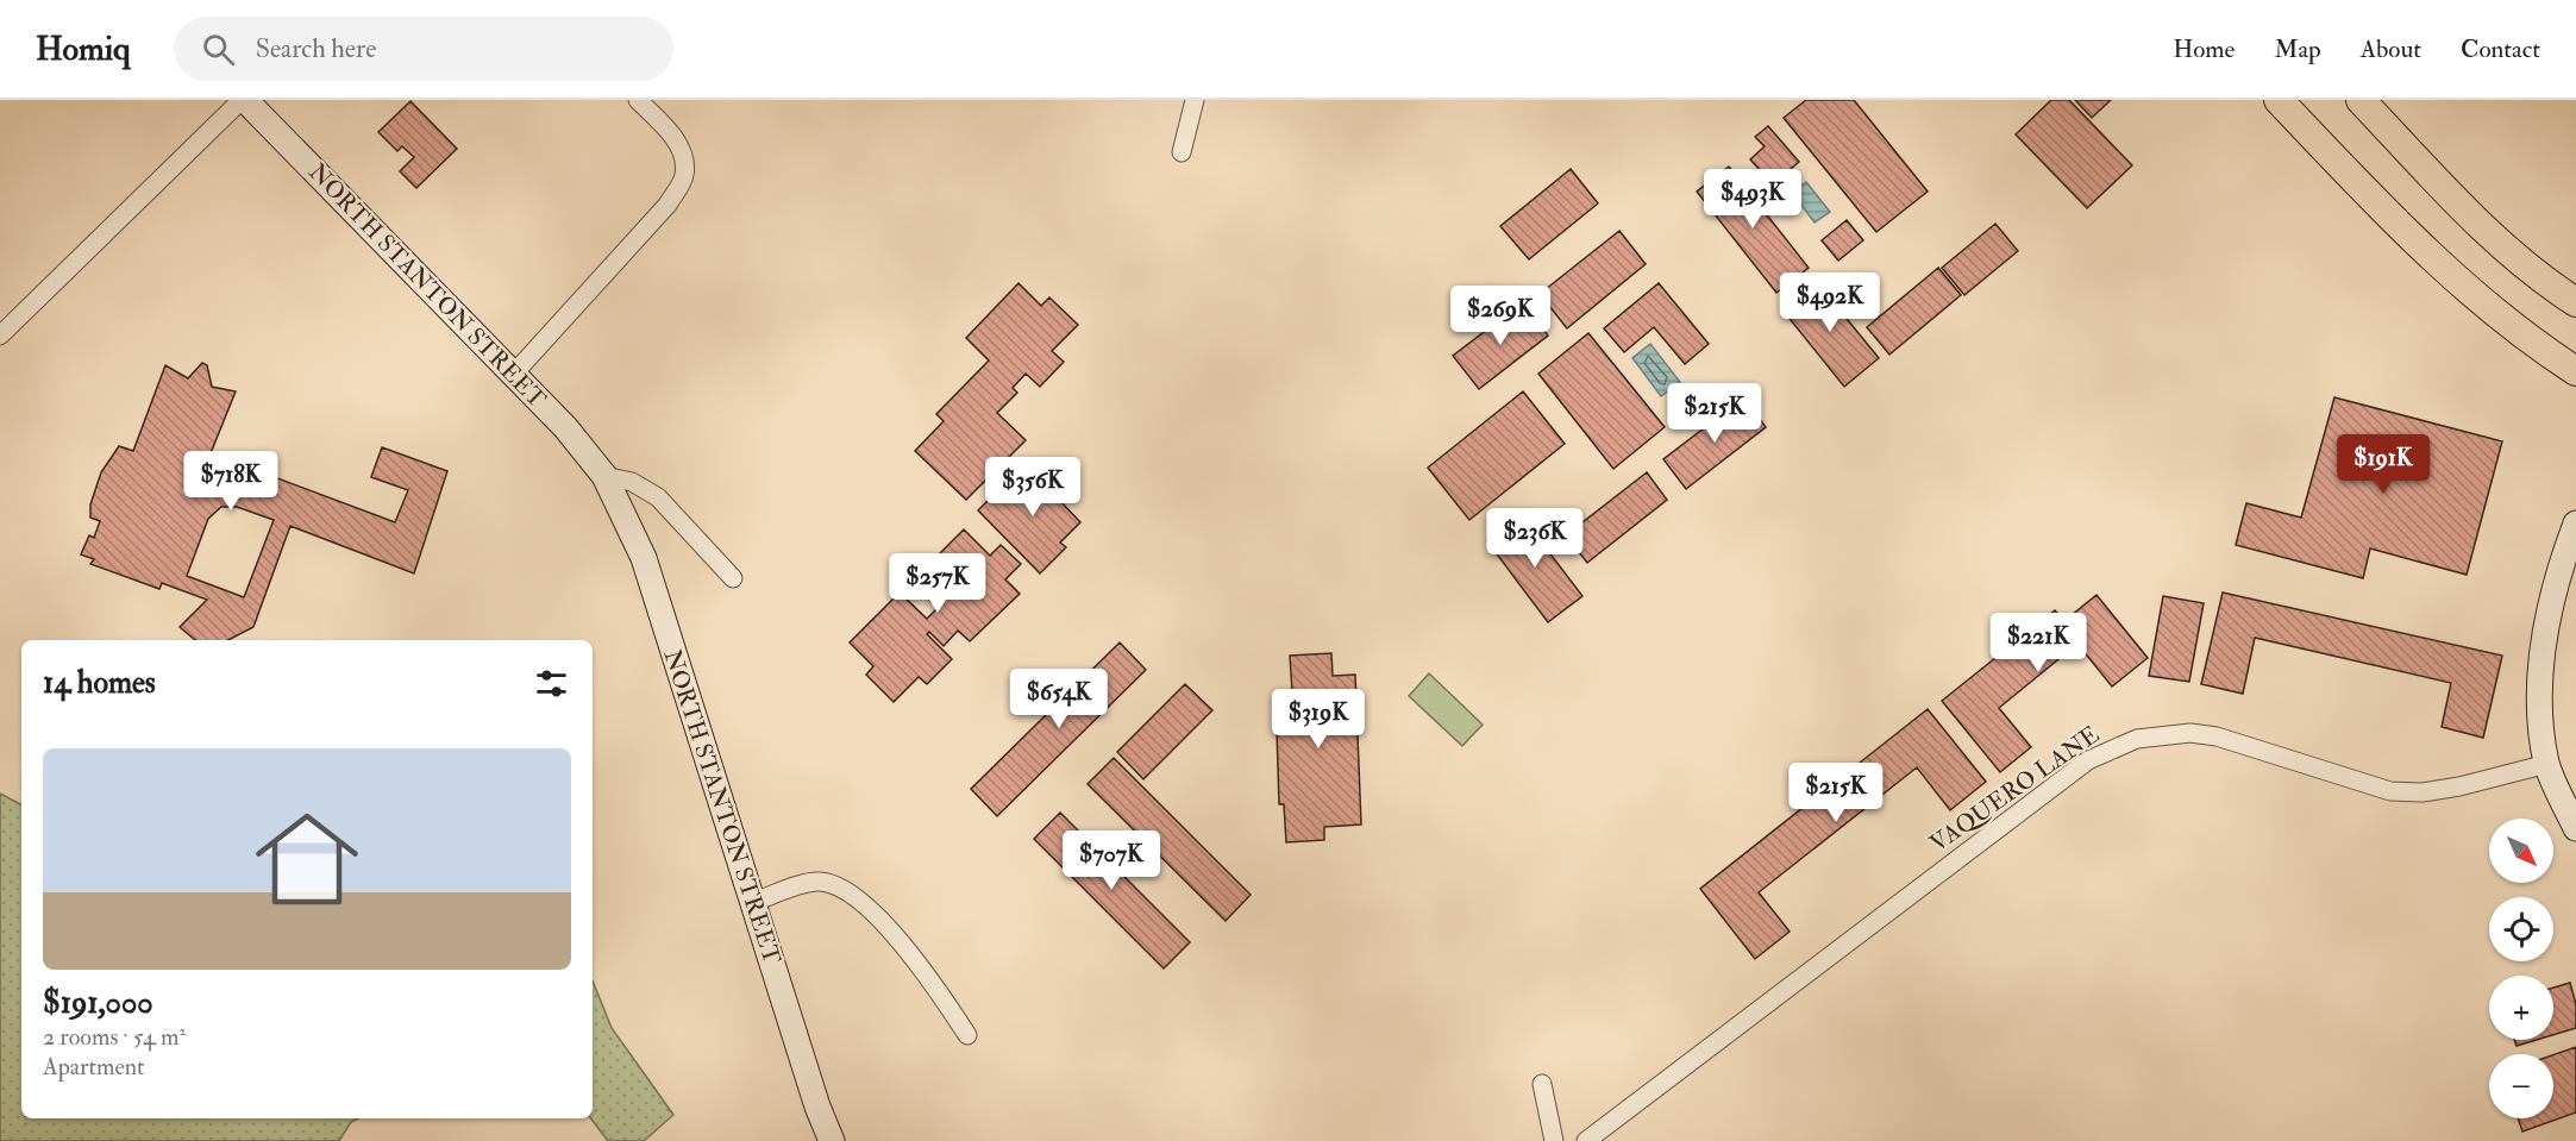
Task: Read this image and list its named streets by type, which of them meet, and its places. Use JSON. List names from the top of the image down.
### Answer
{
  "streets": {
    "street": ["NORTH STANTON STREET", "VAQUERO LANE"]
  },
  "north": "bottom right",
  "page": {
    "header": "Homiq",
    "search": "Search here",
    "nav": [
      "Home",
      "Map",
      "About",
      "Contact"
    ],
    "price": [
      "$493K",
      "$492K",
      "$269K",
      "$215K",
      "$191K",
      "$718K",
      "$356K",
      "$236K",
      "$257K",
      "$221K",
      "$654K",
      "$319K",
      "$215K",
      "$707K"
    ],
    "heading": "14 homes",
    "list": [
      {
        "name": "$191,000",
        "note": "2 rooms · 54 m² · Apartment"
      }
    ],
    "map_buttons": ["+", "−"]
  }
}
